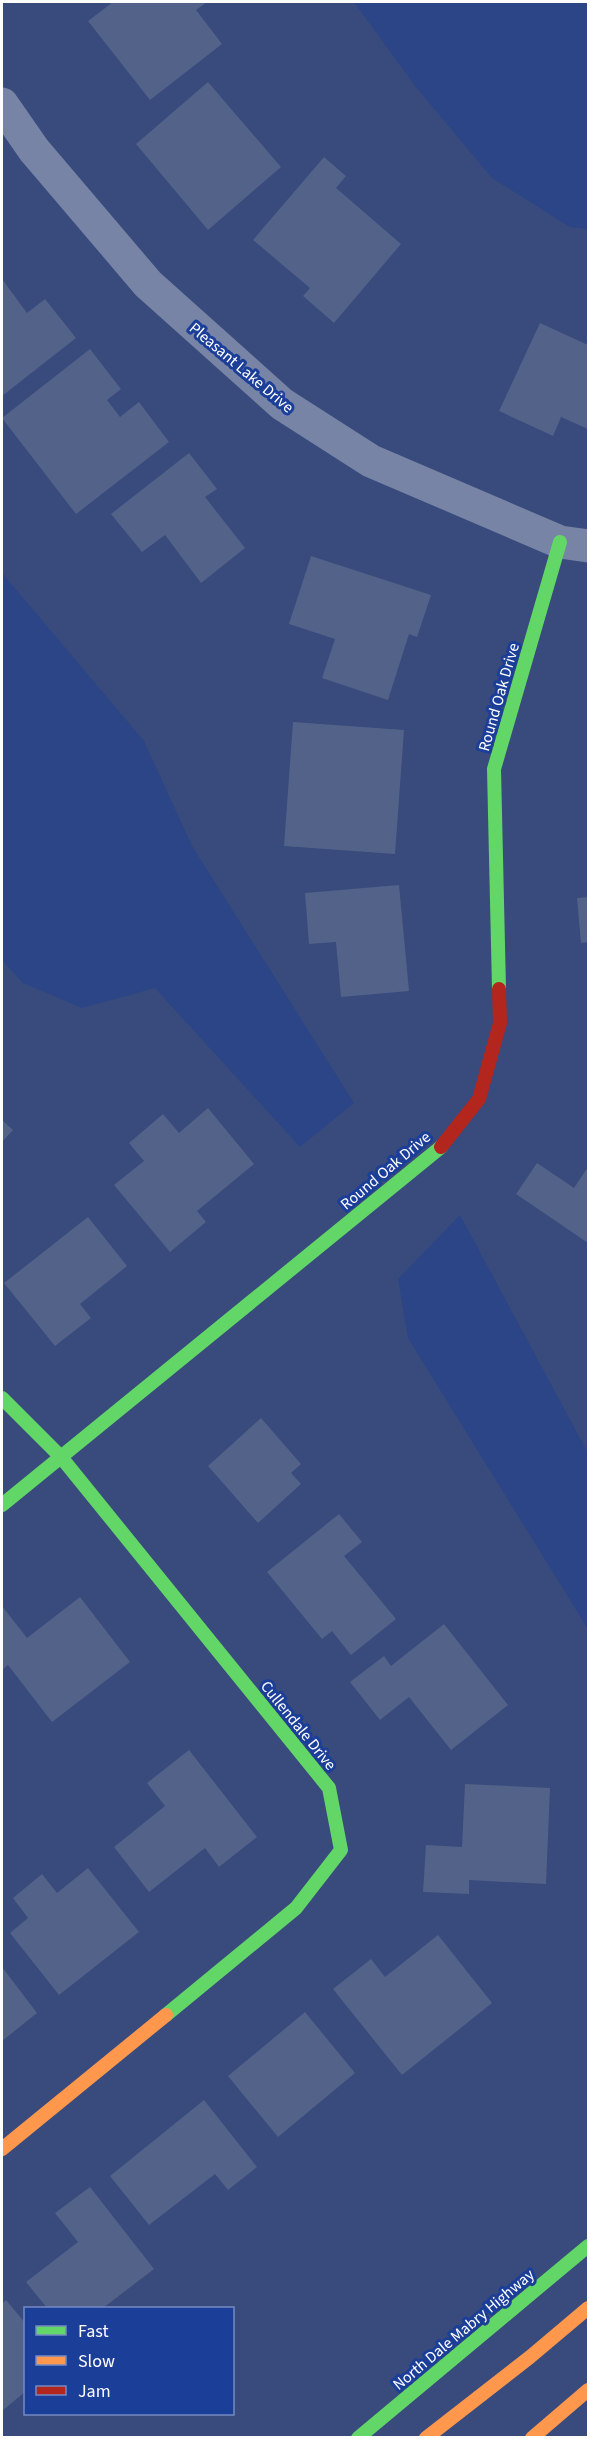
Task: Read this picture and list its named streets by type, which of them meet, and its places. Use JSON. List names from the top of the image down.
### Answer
{
  "streets": {
    "street": [
      "Pleasant Lake Drive",
      "Round Oak Drive",
      "Cullendale Drive",
      "North Dale Mabry Highway"
    ]
  },
  "crossings": [
    ["Pleasant Lake Drive", "Round Oak Drive"],
    ["Round Oak Drive", "Cullendale Drive"]
  ],
  "legend": ["Fast", "Slow", "Jam"]
}
